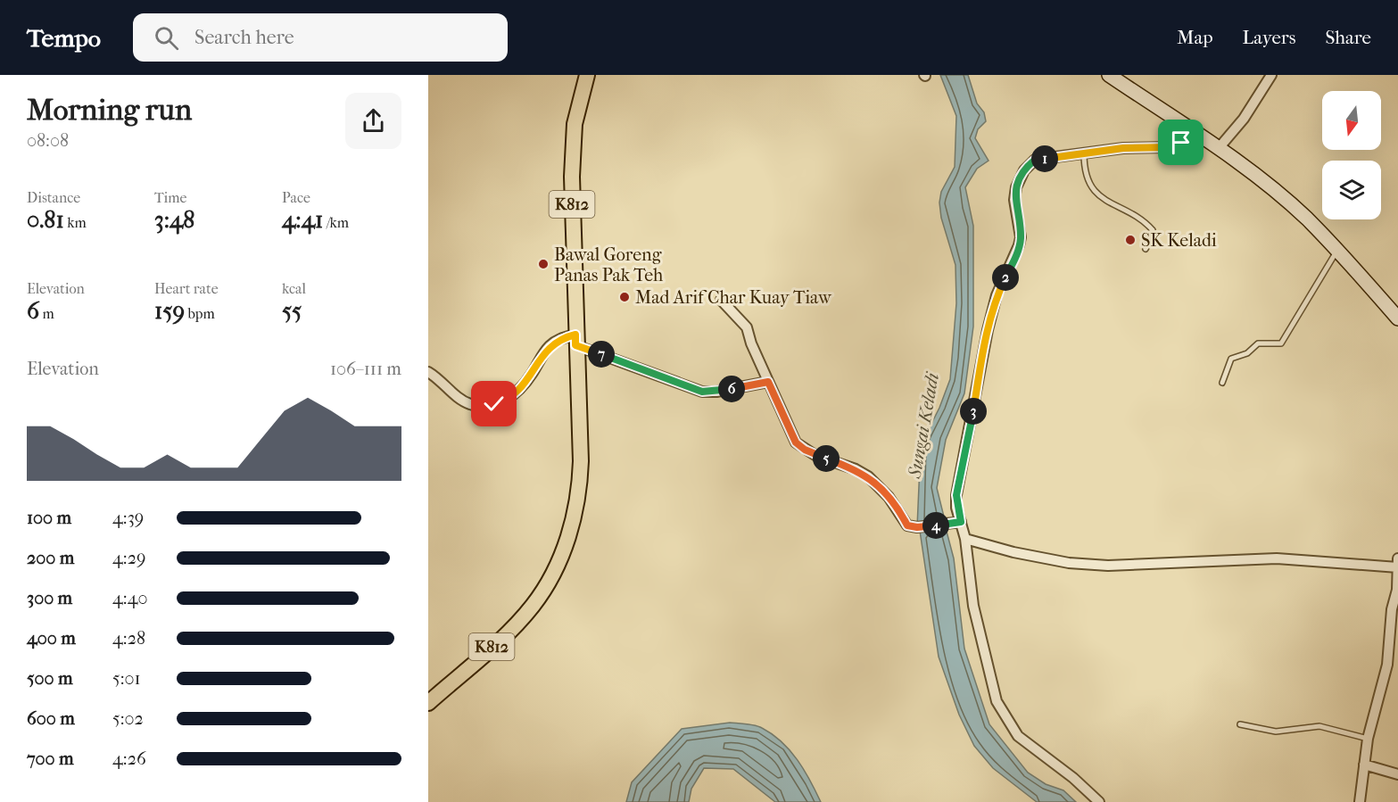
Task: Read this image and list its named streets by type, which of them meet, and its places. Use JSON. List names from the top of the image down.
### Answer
{
  "streets": {
    "main road": ["K812"]
  },
  "water": ["Sungai Keladi"],
  "places": ["SK Keladi", "Bawal Goreng Panas Pak Teh", "Mad Arif Char Kuay Tiaw"],
  "north": "bottom",
  "page": {
    "header": "Tempo",
    "search": "Search here",
    "nav": ["Map", "Layers", "Share"],
    "heading": ["Morning run", "08:08"],
    "pins": [
      "1",
      "2",
      "7",
      "6",
      "3",
      "5",
      "4"
    ],
    "stats": [
      ["Distance", "0.81 km"],
      ["Time", "3:48"],
      ["Pace", "4:41 /km"],
      ["Elevation", "6 m"],
      ["Heart rate", "159 bpm"],
      ["kcal", "55"]
    ],
    "chart": ["Elevation", "106–111 m"],
    "list": [
      {
        "name": "100 m",
        "note": "4:39"
      },
      {
        "name": "200 m",
        "note": "4:29"
      },
      {
        "name": "300 m",
        "note": "4:40"
      },
      {
        "name": "400 m",
        "note": "4:28"
      },
      {
        "name": "500 m",
        "note": "5:01"
      },
      {
        "name": "600 m",
        "note": "5:02"
      },
      {
        "name": "700 m",
        "note": "4:26"
      }
    ]
  }
}
